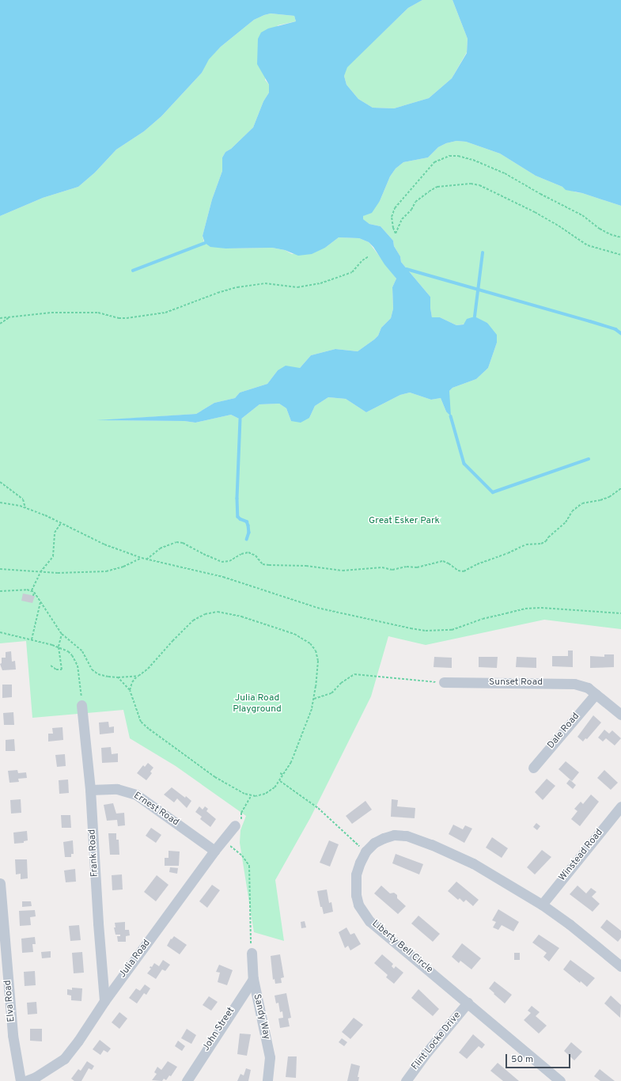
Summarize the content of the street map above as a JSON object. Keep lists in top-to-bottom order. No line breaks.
{"streets":{"street":["Sunset Road","Dale Road","Ernest Road","Frank Road","Winstead Road","Liberty Bell Circle","Julia Road","Elva Road","Sandy Way","John Street","Flint Locke Drive"]},"crossings":[["Sunset Road","Dale Road"],["Ernest Road","Frank Road"],["Ernest Road","Julia Road"],["Frank Road","Julia Road"],["Winstead Road","Liberty Bell Circle"],["Liberty Bell Circle","Flint Locke Drive"],["Sandy Way","John Street"]],"parks":["Great Esker Park","Julia Road Playground"],"scale_bar":"50 m"}
